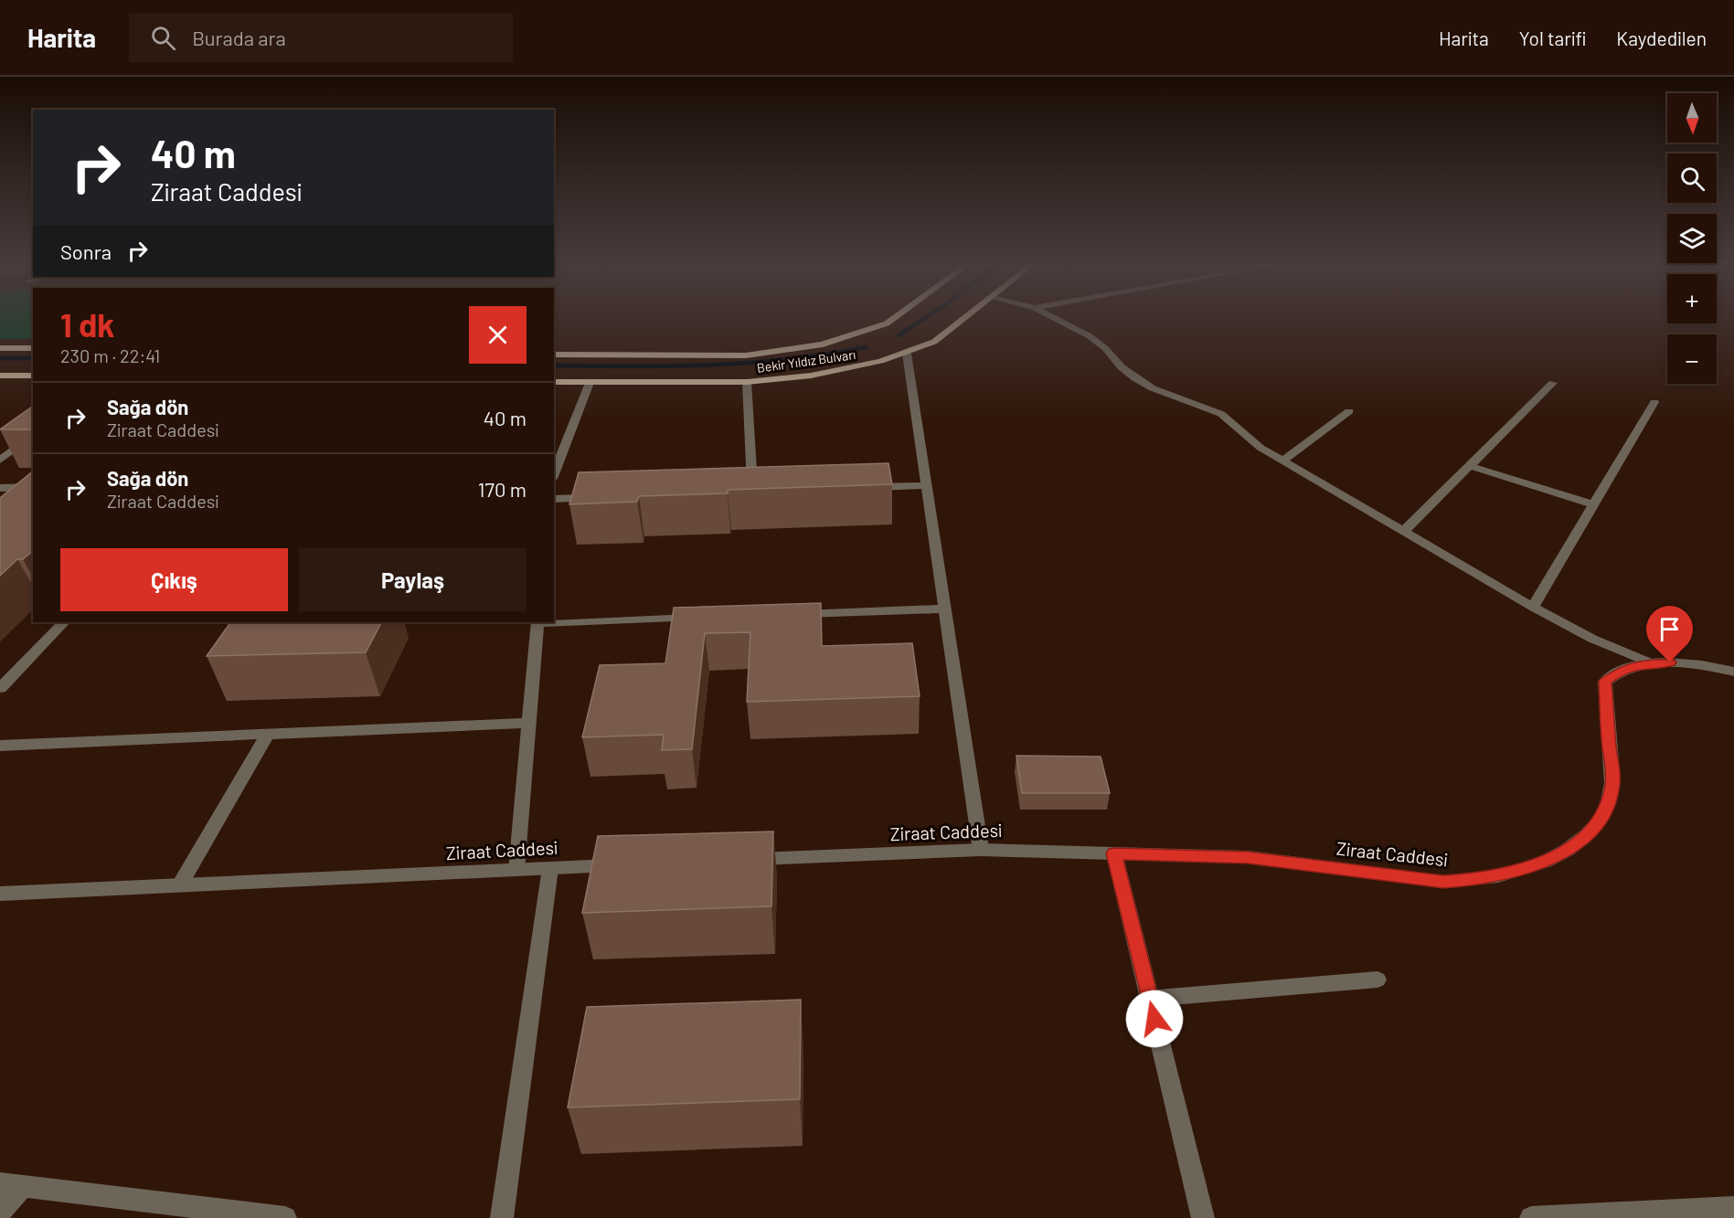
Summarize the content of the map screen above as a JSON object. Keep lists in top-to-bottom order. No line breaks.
{"streets":{"main road":["Bekir Yıldız Bulvarı"],"street":["Ziraat Caddesi"]},"north":"bottom","page":{"header":"Harita","search":"Burada ara","nav":["Harita","Yol tarifi","Kaydedilen"],"map_buttons":["+","−"],"turn":["40 m","Ziraat Caddesi"],"then":"Sonra","heading":["1 dk","230 m · 22:41"],"list":[{"name":"Sağa dön","note":"Ziraat Caddesi","value":"40 m"},{"name":"Sağa dön","note":"Ziraat Caddesi","value":"170 m"}],"buttons":["Çıkış","Paylaş"]}}
